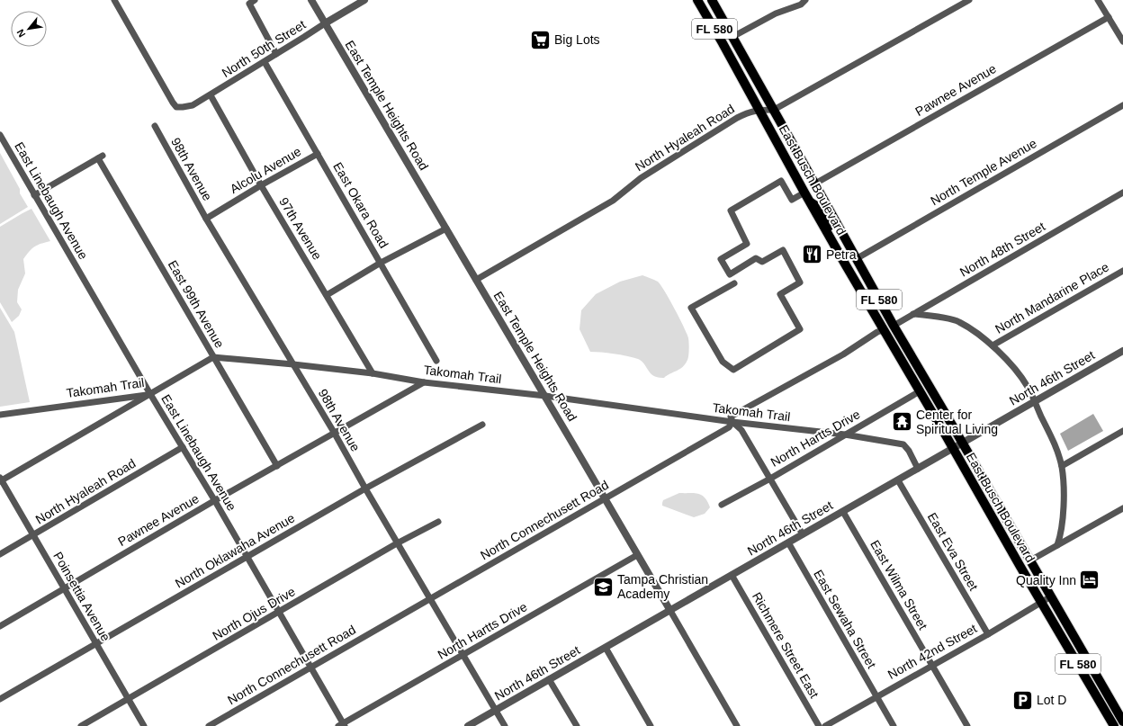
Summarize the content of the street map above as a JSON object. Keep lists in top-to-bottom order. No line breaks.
{"streets":{"main road":["FL 580","East Busch Boulevard"],"street":["North 50th Street","Pawnee Avenue","East Temple Heights Road","North Hyaleah Road","98th Avenue","Alcolu Avenue","North Temple Avenue","East Linebaugh Avenue","East Okara Road","97th Avenue","North 48th Street","North Mandarine Place","East 99th Avenue","Takomah Trail","North 46th Street","North Hartts Drive","North Connechusett Road","North Oklawaha Avenue","East Eva Street","East Wilma Street","Poinsettia Avenue","North Ojus Drive","East Sewaha Street","Richmere Street East","North 42nd Street"]},"crossings":[["North 50th Street","East Temple Heights Road"],["North 50th Street","East Okara Road"],["North 50th Street","97th Avenue"],["Pawnee Avenue","98th Avenue"],["Pawnee Avenue","East Busch Boulevard"],["Pawnee Avenue","East Linebaugh Avenue"],["Pawnee Avenue","East 99th Avenue"],["Pawnee Avenue","Takomah Trail"],["Pawnee Avenue","Poinsettia Avenue"],["East Temple Heights Road","North Hyaleah Road"],["East Temple Heights Road","Takomah Trail"],["East Temple Heights Road","North 46th Street"],["East Temple Heights Road","North Hartts Drive"],["East Temple Heights Road","North Connechusett Road"],["North Hyaleah Road","East Busch Boulevard"],["North Hyaleah Road","East Linebaugh Avenue"],["North Hyaleah Road","Poinsettia Avenue"],["98th Avenue","Alcolu Avenue"],["98th Avenue","Takomah Trail"],["98th Avenue","North 46th Street"],["98th Avenue","North Hartts Drive"],["98th Avenue","North Connechusett Road"],["98th Avenue","North Oklawaha Avenue"],["98th Avenue","North Ojus Drive"],["Alcolu Avenue","East Okara Road"],["Alcolu Avenue","97th Avenue"],["North Temple Avenue","East Busch Boulevard"],["East Busch Boulevard","North 48th Street"],["East Busch Boulevard","North 46th Street"],["East Busch Boulevard","North Hartts Drive"],["East Busch Boulevard","North Connechusett Road"],["East Busch Boulevard","North 42nd Street"],["East Linebaugh Avenue","East 99th Avenue"],["East Linebaugh Avenue","Takomah Trail"],["East Linebaugh Avenue","North Hartts Drive"],["East Linebaugh Avenue","North Connechusett Road"],["East Linebaugh Avenue","North Oklawaha Avenue"],["East Linebaugh Avenue","North Ojus Drive"],["97th Avenue","Takomah Trail"],["East 99th Avenue","Takomah Trail"],["Takomah Trail","North 46th Street"],["Takomah Trail","North Hartts Drive"],["Takomah Trail","North Connechusett Road"],["North 46th Street","East Eva Street"],["North 46th Street","East Wilma Street"],["North 46th Street","East Sewaha Street"],["North 46th Street","Richmere Street East"],["North Oklawaha Avenue","Poinsettia Avenue"],["East Eva Street","North 42nd Street"],["East Wilma Street","North 42nd Street"],["Poinsettia Avenue","North Ojus Drive"],["East Sewaha Street","North 42nd Street"]],"places":{"supermarket":["Big Lots"],"restaurant":["Petra"],"temple":["Center for Spiritual Living"],"hotel":["Quality Inn"],"school or university":["Tampa Christian Academy"],"parking":["Lot D"]},"north":"bottom left"}
